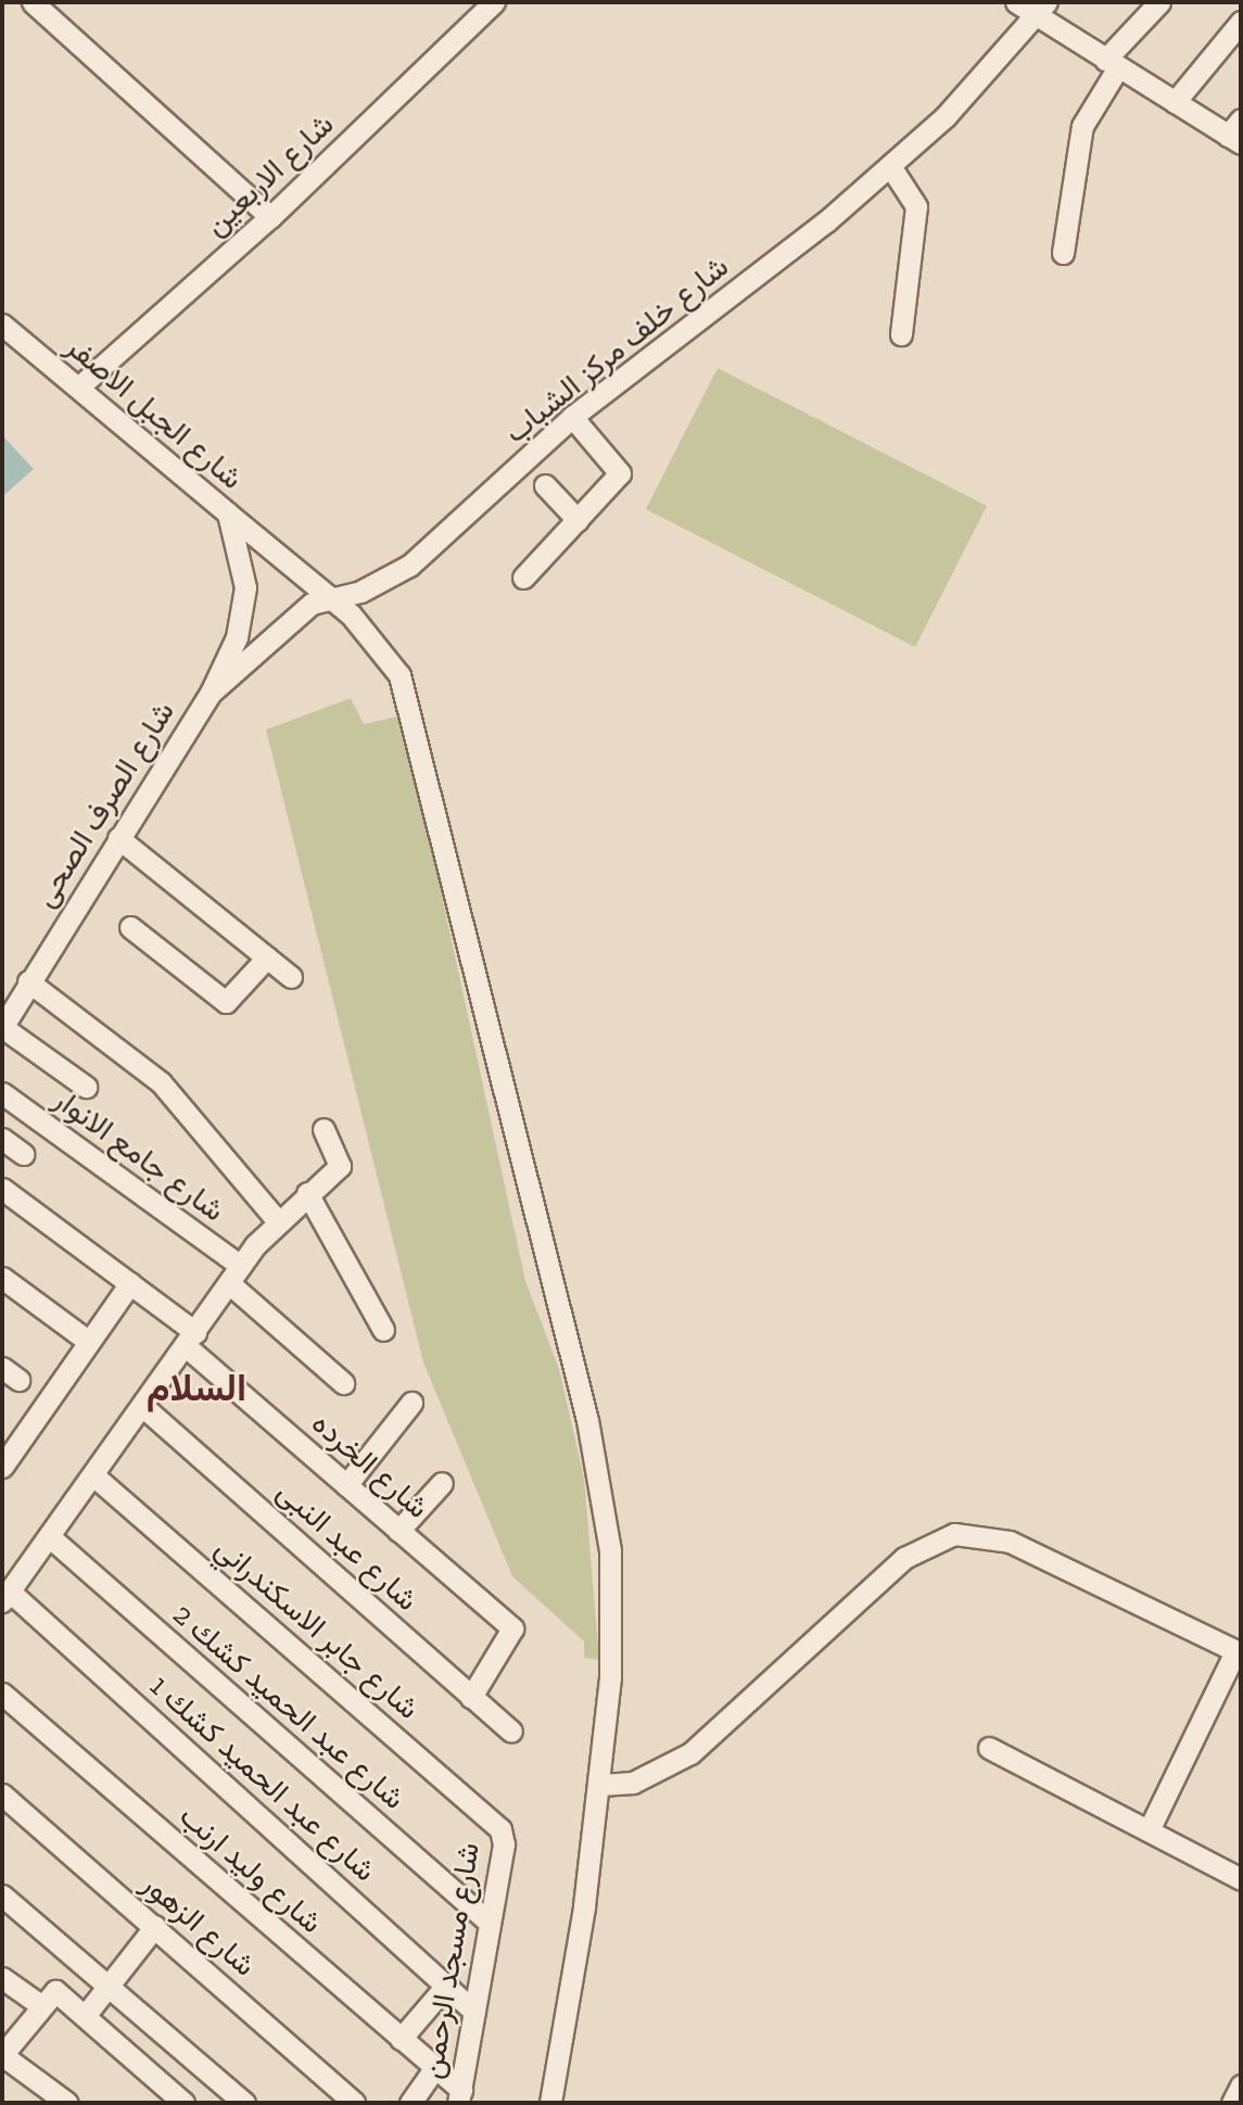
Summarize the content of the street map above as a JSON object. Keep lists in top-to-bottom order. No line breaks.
{"streets":{"street":["شارع الاربعين","شارع خلف مركز الشباب","شارع الجبل الاصفر","شارع الصرف الصحى","شارع جامع الانوار","شارع الخرده","شارع عبد النبى","شارع جابر الاسكندراني","شارع عبد الحميد كشك 2","شارع عبد الحميد كشك 1","شارع وليد ارنب","شارع الزهور","شارع مسجد الرحمن"]},"crossings":[["شارع الاربعين","شارع الجبل الاصفر"],["شارع خلف مركز الشباب","شارع الجبل الاصفر"],["شارع خلف مركز الشباب","شارع الصرف الصحى"],["شارع الجبل الاصفر","شارع الصرف الصحى"],["شارع الخرده","شارع عبد النبى"],["شارع جابر الاسكندراني","شارع مسجد الرحمن"],["شارع عبد الحميد كشك 2","شارع مسجد الرحمن"],["شارع عبد الحميد كشك 1","شارع مسجد الرحمن"],["شارع وليد ارنب","شارع مسجد الرحمن"]],"districts":["السلام"]}
